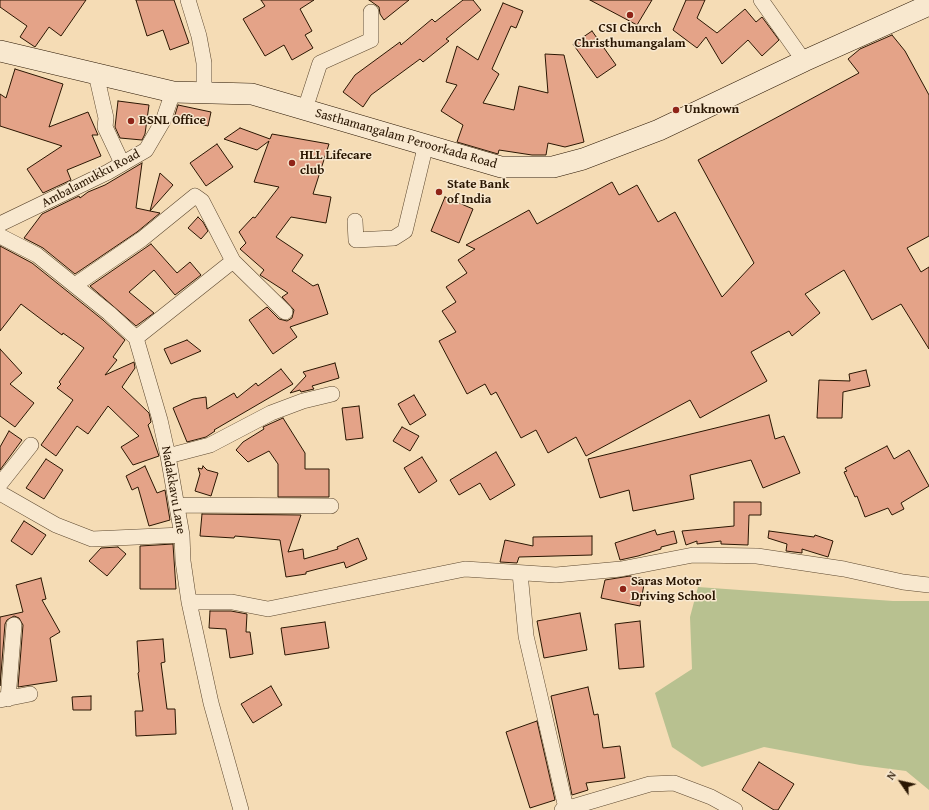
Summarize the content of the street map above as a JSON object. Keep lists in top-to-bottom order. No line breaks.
{"streets":{"street":["Sasthamangalam Peroorkada Road","Ambalamukku Road","Nadakkavu Lane"]},"crossings":[["Sasthamangalam Peroorkada Road","Ambalamukku Road"]],"places":["CSI Church Christhumangalam","Unknown","BSNL Office","HLL Lifecare club","State Bank of India","Saras Motor Driving School"],"north":"top left"}
